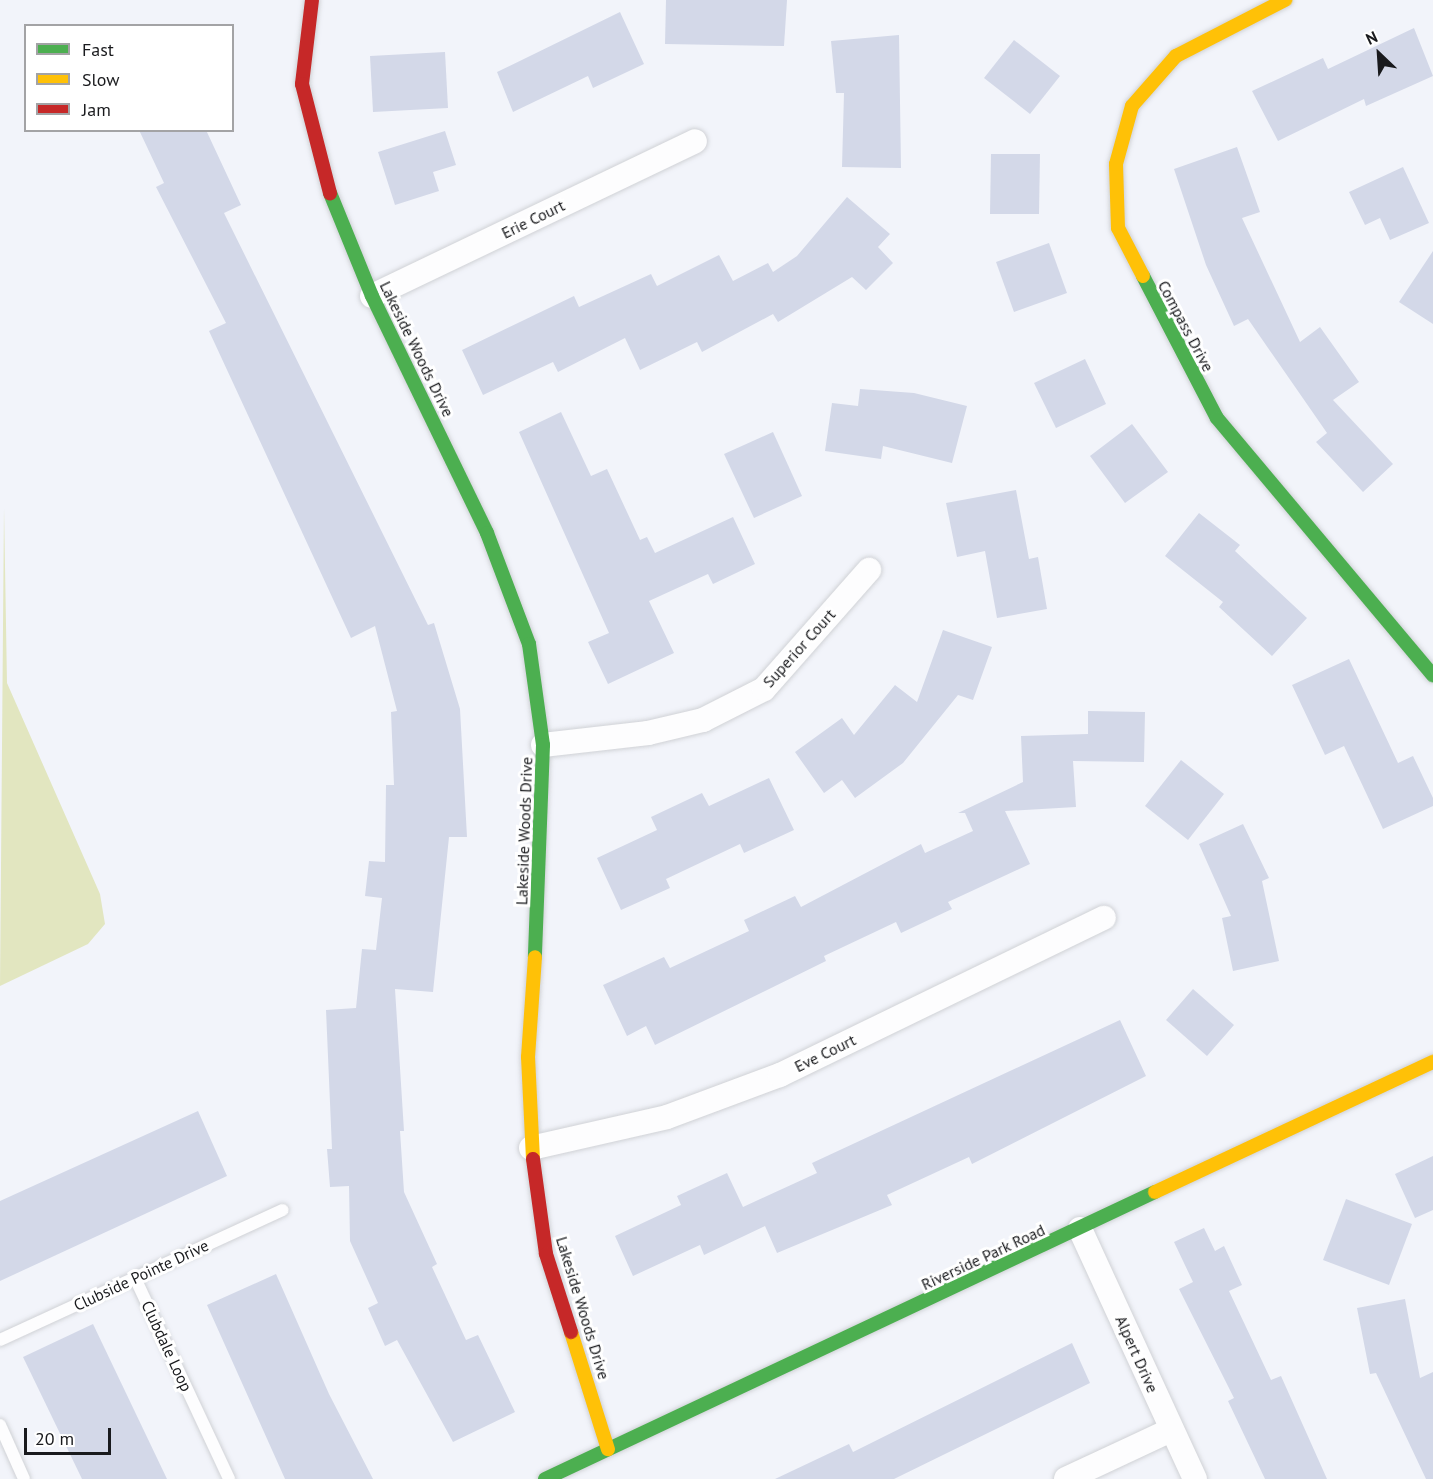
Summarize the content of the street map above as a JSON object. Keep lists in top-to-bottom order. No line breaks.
{"streets":{"street":["Erie Court","Compass Drive","Lakeside Woods Drive","Superior Court","Eve Court","Riverside Park Road","Alpert Drive"],"lane":["Clubside Pointe Drive","Clubdale Loop"]},"crossings":[["Erie Court","Lakeside Woods Drive"],["Lakeside Woods Drive","Superior Court"],["Lakeside Woods Drive","Eve Court"],["Lakeside Woods Drive","Riverside Park Road"],["Riverside Park Road","Alpert Drive"],["Clubside Pointe Drive","Clubdale Loop"]],"legend":["Fast","Slow","Jam"],"scale_bar":"20 m","north":"top left"}
